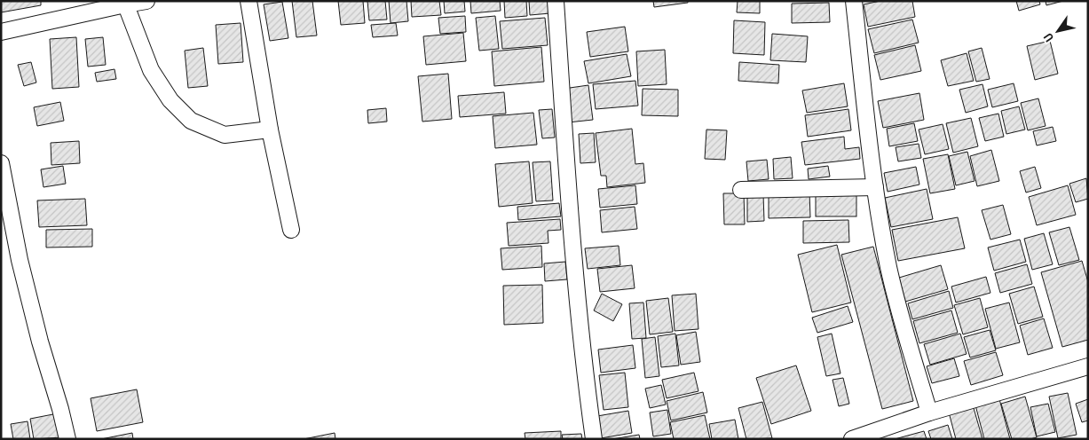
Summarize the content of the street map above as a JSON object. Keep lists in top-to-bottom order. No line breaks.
{"north":"bottom left"}
